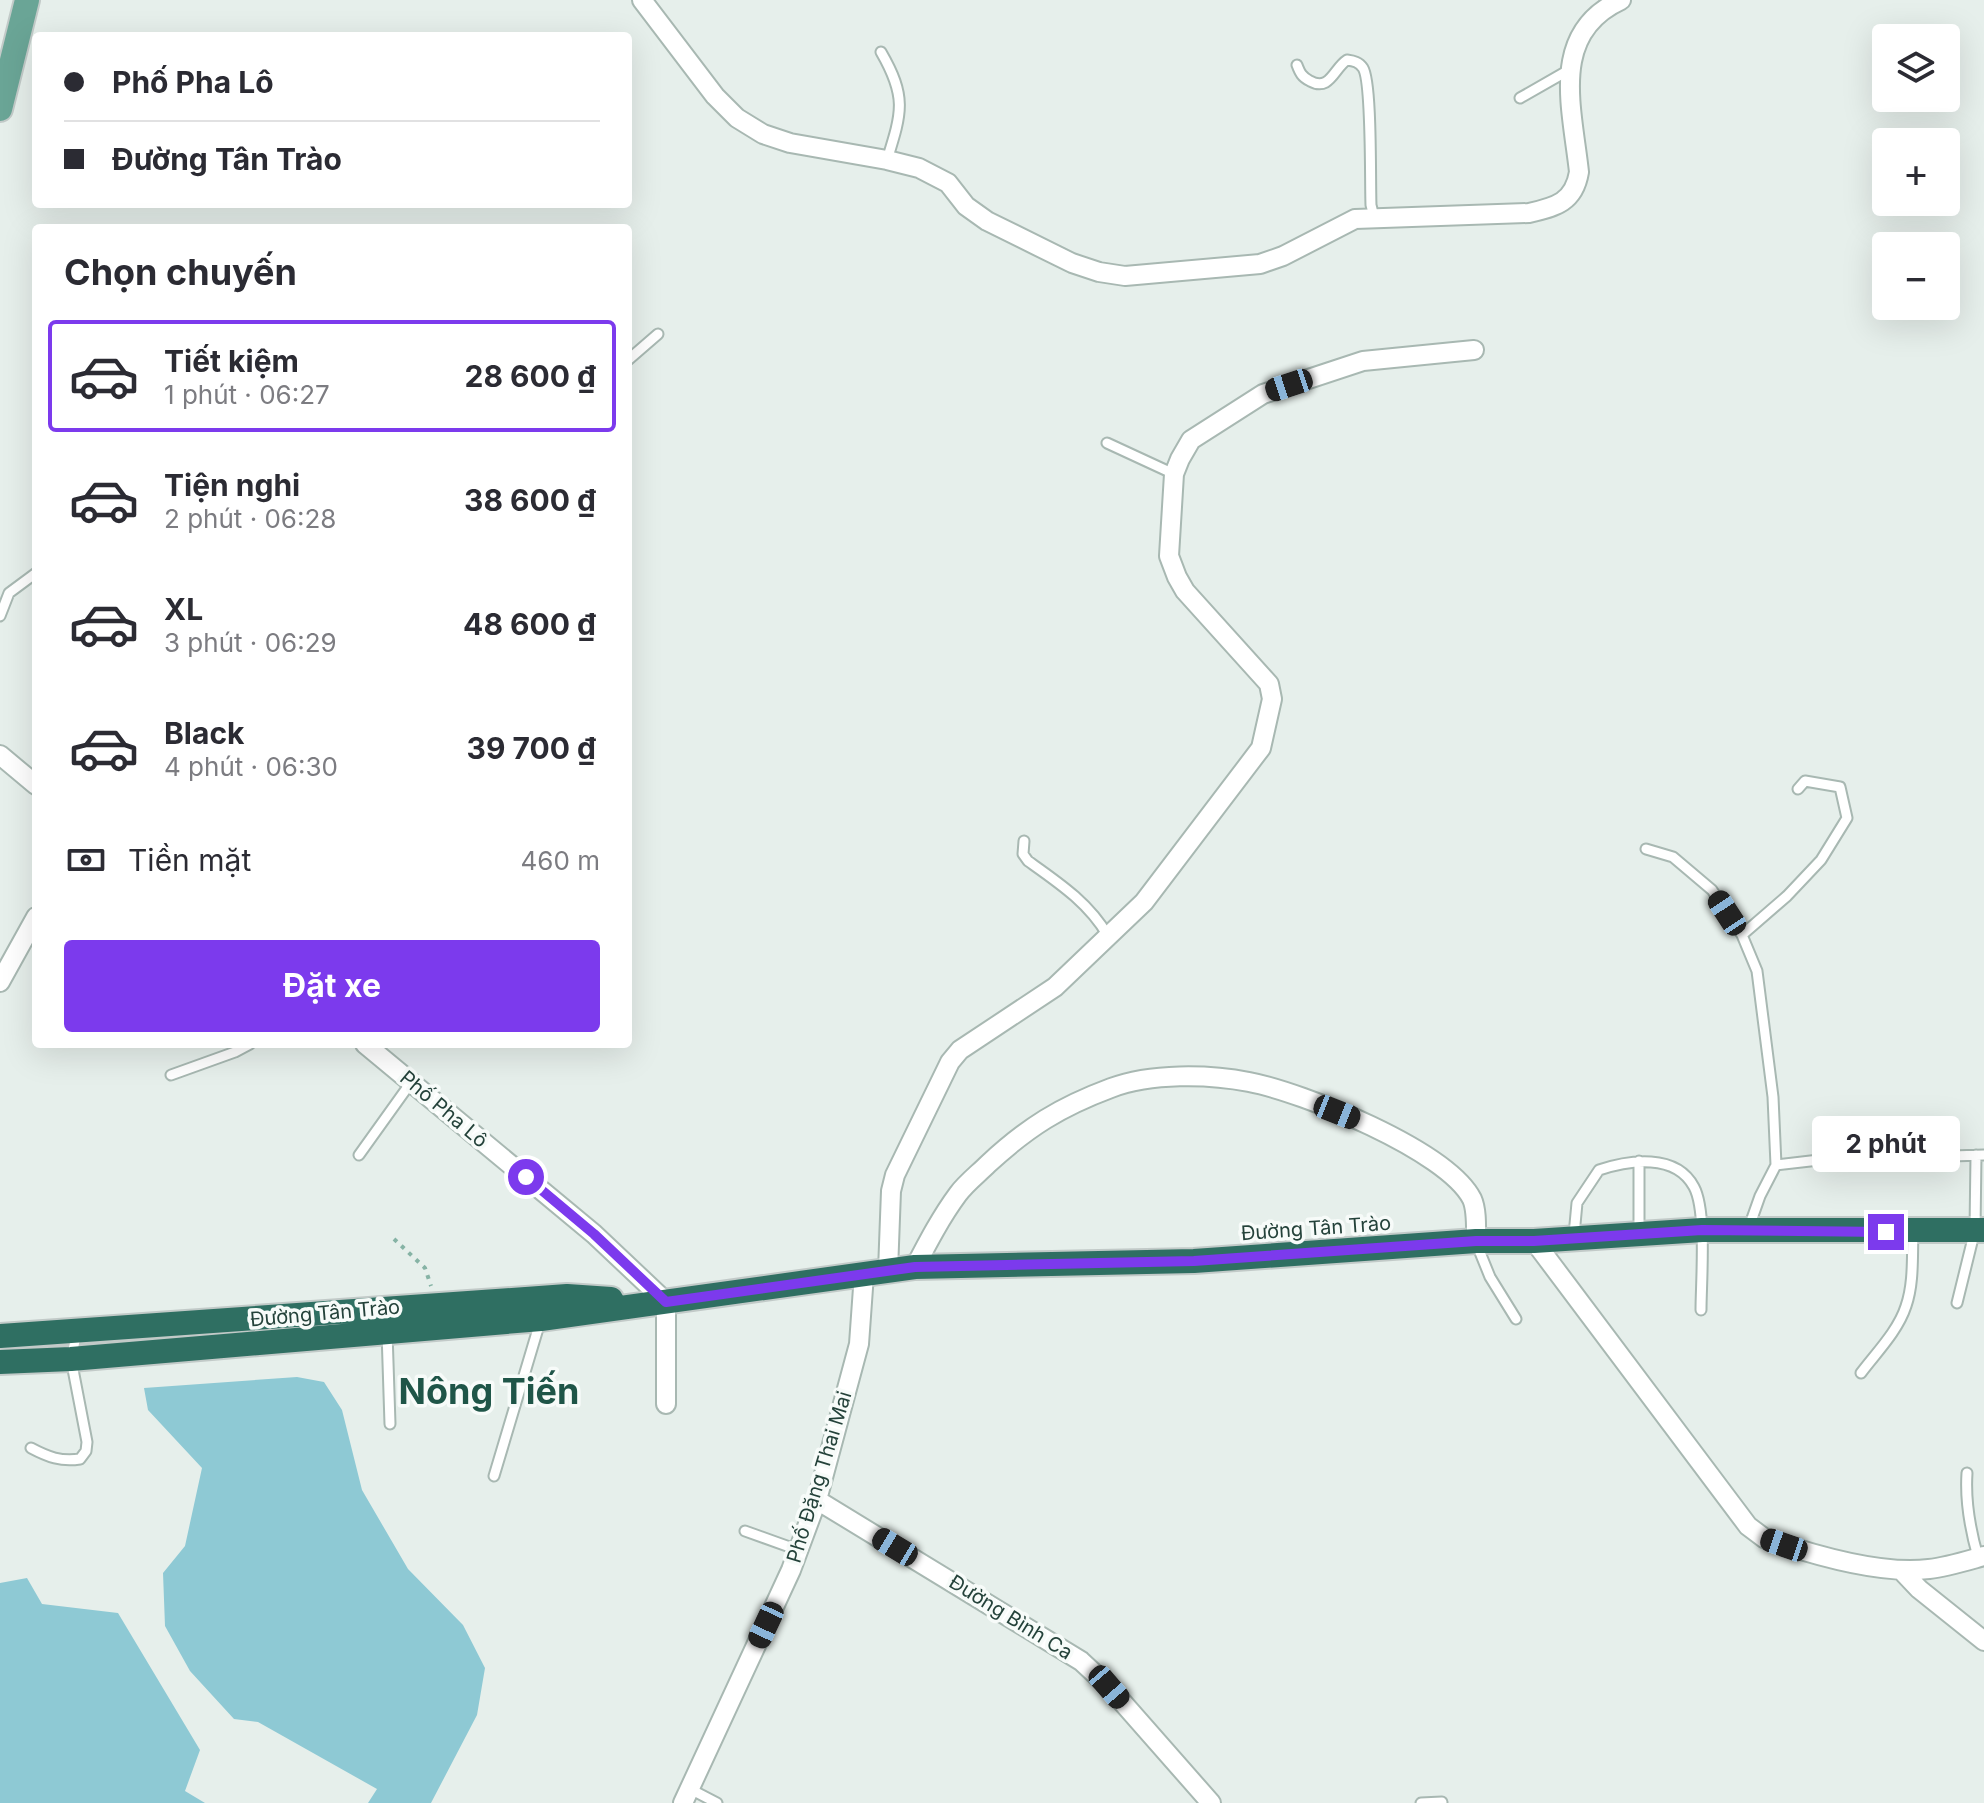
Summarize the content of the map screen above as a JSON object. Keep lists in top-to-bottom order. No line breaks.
{"streets":{"highway":["Đường Tân Trào"],"street":["Phố Pha Lô","Phố Đặng Thai Mai","Đường Bình Ca"]},"crossings":[["Phố Pha Lô","Đường Tân Trào"],["Đường Tân Trào","Phố Đặng Thai Mai"],["Phố Đặng Thai Mai","Đường Bình Ca"]],"districts":["Nông Tiến"],"page":{"map_buttons":["+","−"],"banner":["Phố Pha Lô","Đường Tân Trào"],"heading":"Chọn chuyến","list":[{"name":"Tiết kiệm","note":"1 phút · 06:27","value":"28 600 ₫"},{"name":"Tiện nghi","note":"2 phút · 06:28","value":"38 600 ₫"},{"name":"XL","note":"3 phút · 06:29","value":"48 600 ₫"},{"name":"Black","note":"4 phút · 06:30","value":"39 700 ₫"}],"pay":["Tiền mặt","460 m"],"buttons":"Đặt xe","bubble":"2 phút"}}
